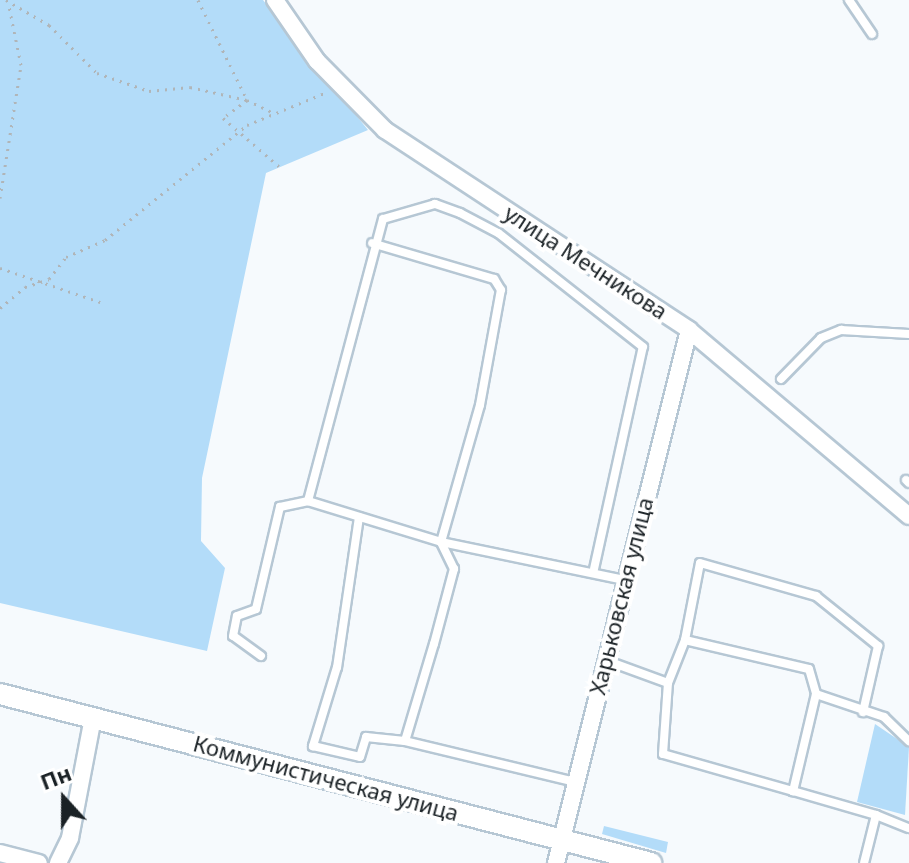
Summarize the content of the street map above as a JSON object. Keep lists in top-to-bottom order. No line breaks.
{"streets":{"street":["улица Мечникова","Харьковская улица","Коммунистическая улица"]},"crossings":[["улица Мечникова","Харьковская улица"],["Харьковская улица","Коммунистическая улица"]],"north":"top"}
